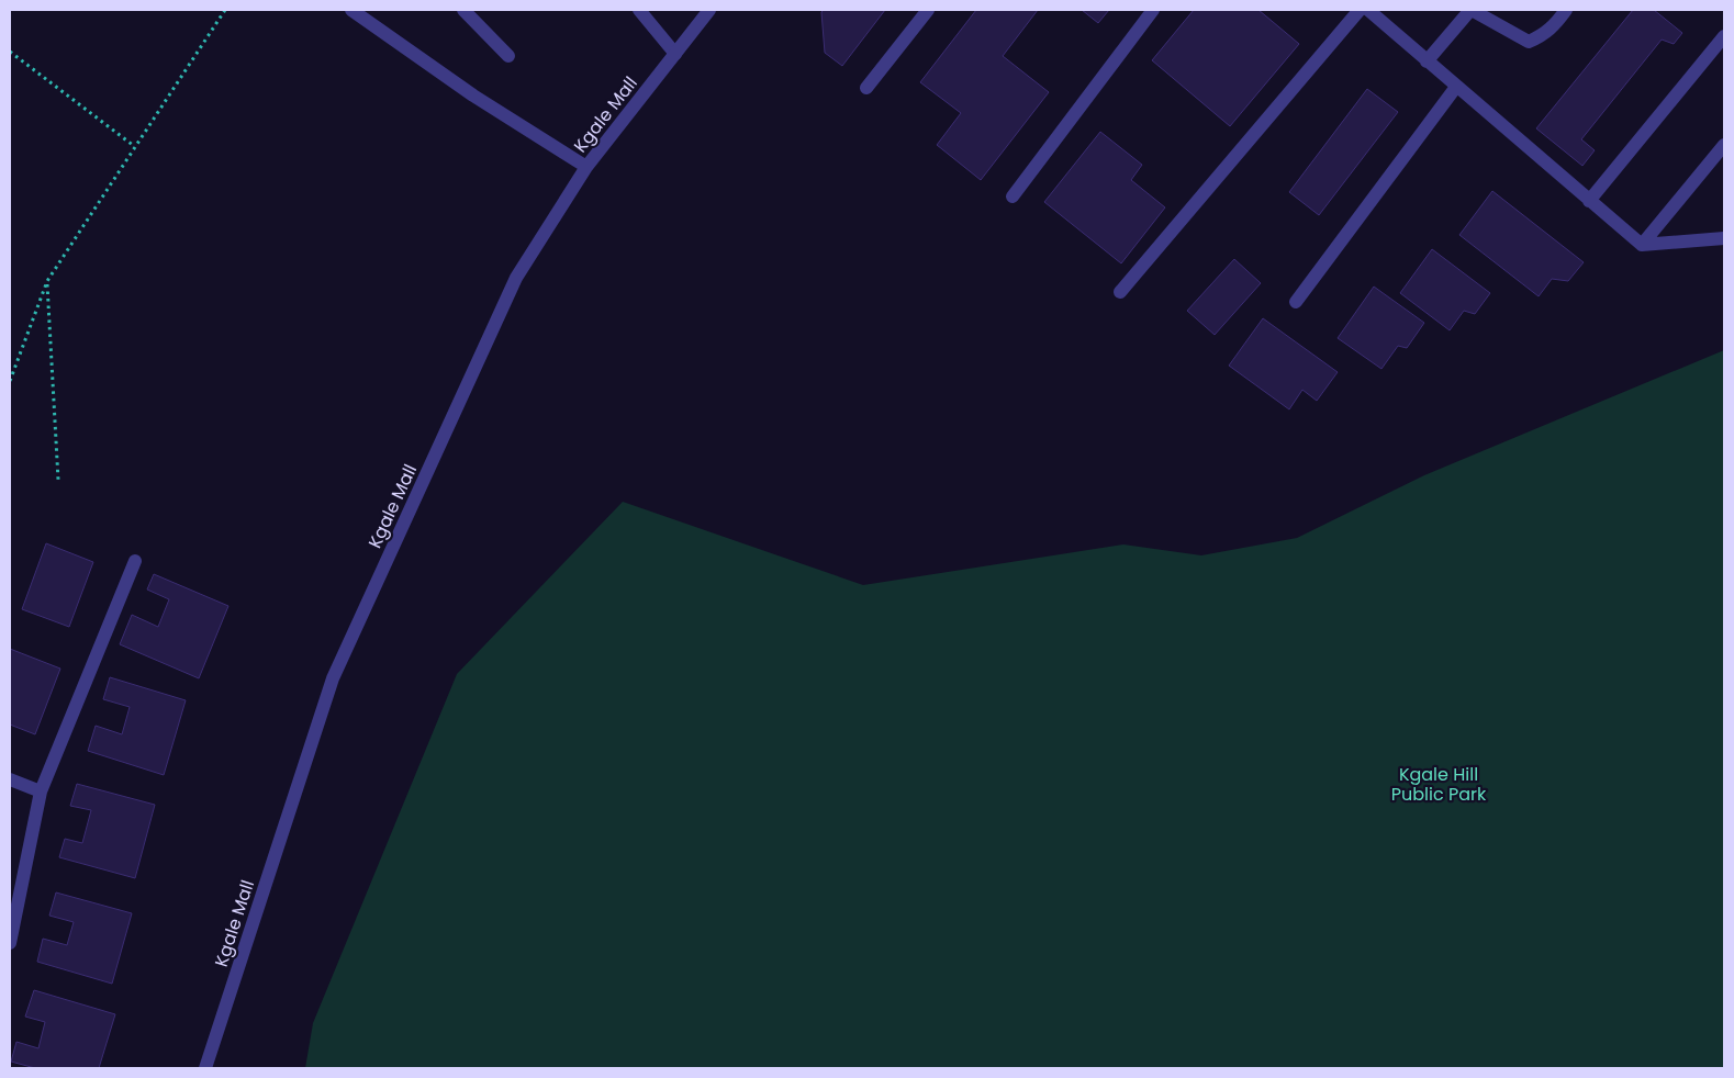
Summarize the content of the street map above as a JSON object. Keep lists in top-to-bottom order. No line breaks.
{"streets":{"street":["Kgale Mall"]},"parks":["Kgale Hill Public Park"]}
